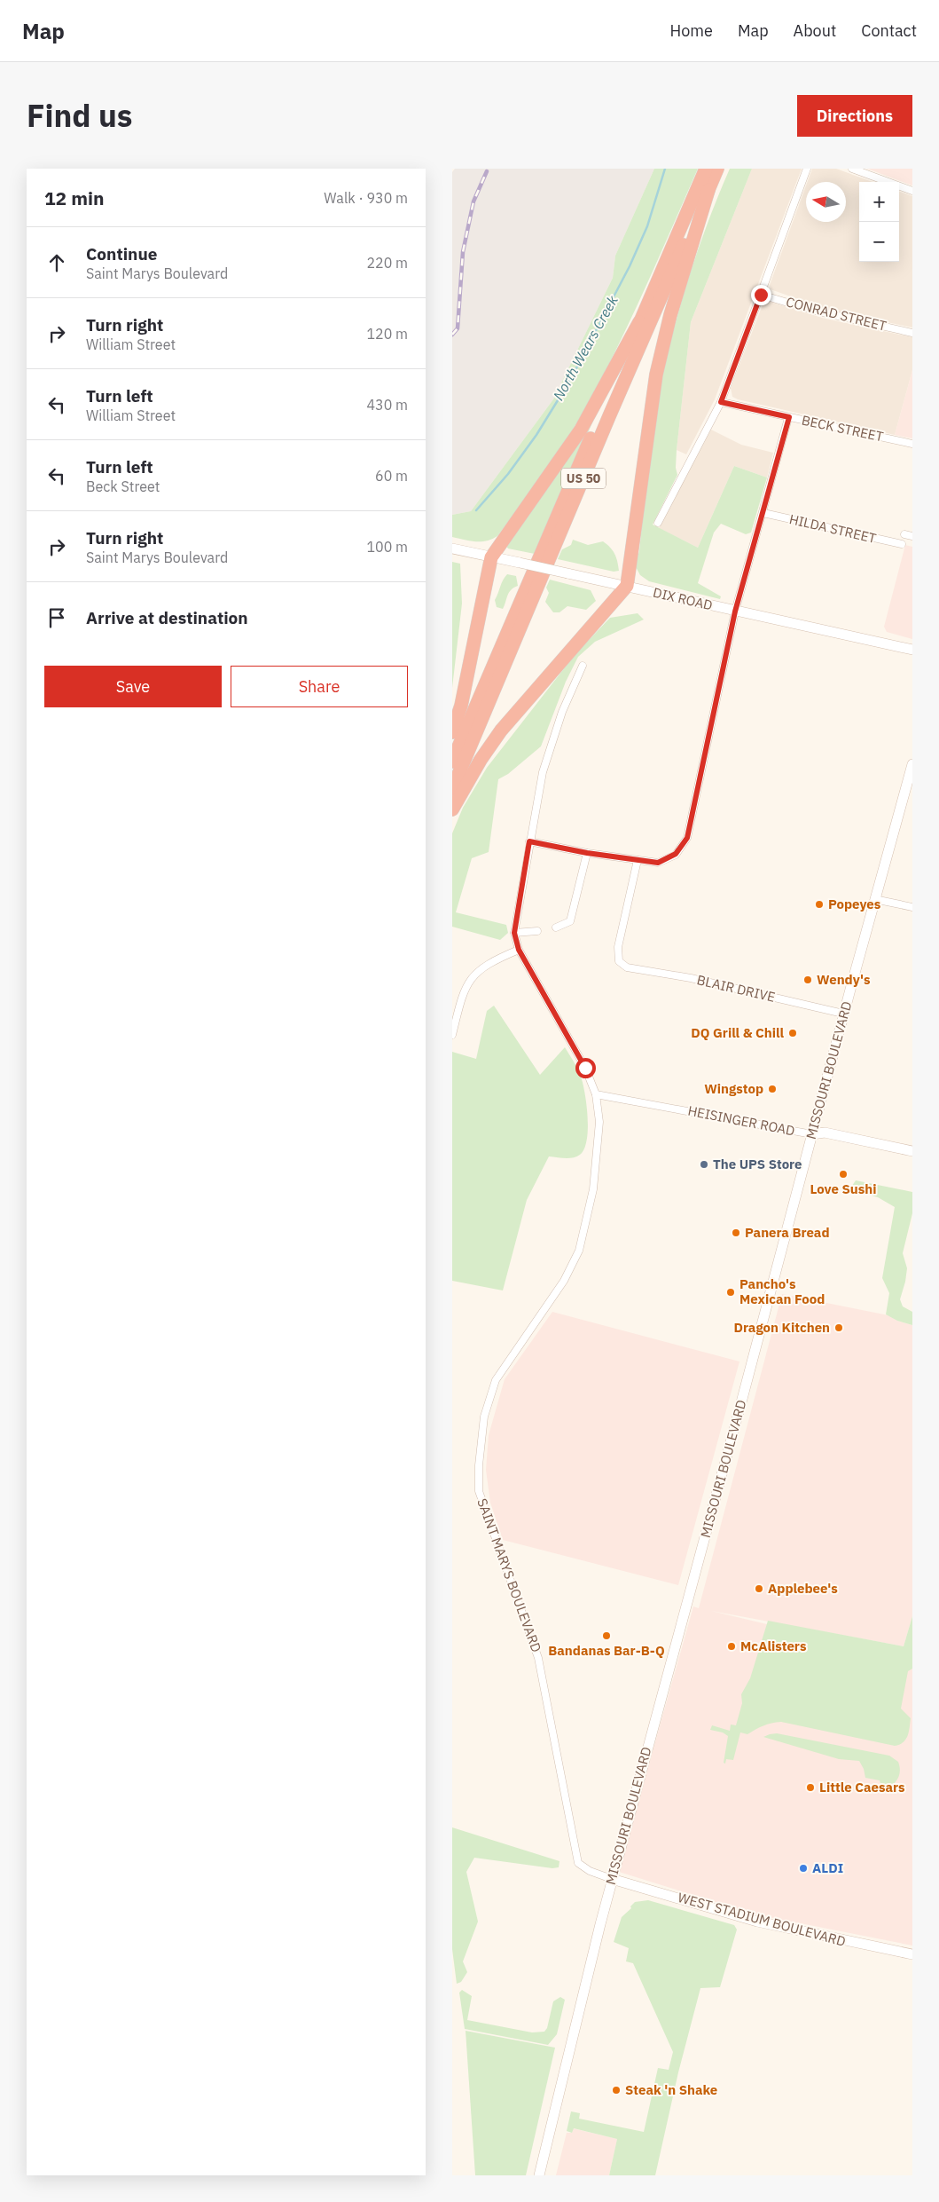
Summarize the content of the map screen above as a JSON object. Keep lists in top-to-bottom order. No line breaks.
{"streets":{"highway":["US 50"],"main road":["DIX ROAD","MISSOURI BOULEVARD","HEISINGER ROAD","WEST STADIUM BOULEVARD"],"street":["CONRAD STREET","BECK STREET","HILDA STREET","BLAIR DRIVE","SAINT MARYS BOULEVARD"]},"crossings":[["BLAIR DRIVE","MISSOURI BOULEVARD"],["MISSOURI BOULEVARD","HEISINGER ROAD"],["MISSOURI BOULEVARD","SAINT MARYS BOULEVARD"],["MISSOURI BOULEVARD","WEST STADIUM BOULEVARD"],["HEISINGER ROAD","SAINT MARYS BOULEVARD"],["SAINT MARYS BOULEVARD","WEST STADIUM BOULEVARD"]],"water":["North Wears Creek"],"places":["Popeyes","Wendy's","DQ Grill & Chill","Wingstop","The UPS Store","Love Sushi","Panera Bread","Pancho's Mexican Food","Dragon Kitchen","Applebee's","Bandanas Bar-B-Q","McAlisters","Little Caesars","ALDI","Steak 'n Shake"],"north":"left","page":{"header":"Map","nav":["Home","Map","About","Contact"],"title":"Find us","buttons":["Directions",["Save","Share"]],"heading":["12 min","Walk · 930 m"],"map_buttons":["+","−"],"list":[["Continue","Saint Marys Boulevard","220 m"],["Turn right","William Street","120 m"],["Turn left","William Street","430 m"],["Turn left","Beck Street","60 m"],["Turn right","Saint Marys Boulevard","100 m"],"Arrive at destination"]}}
